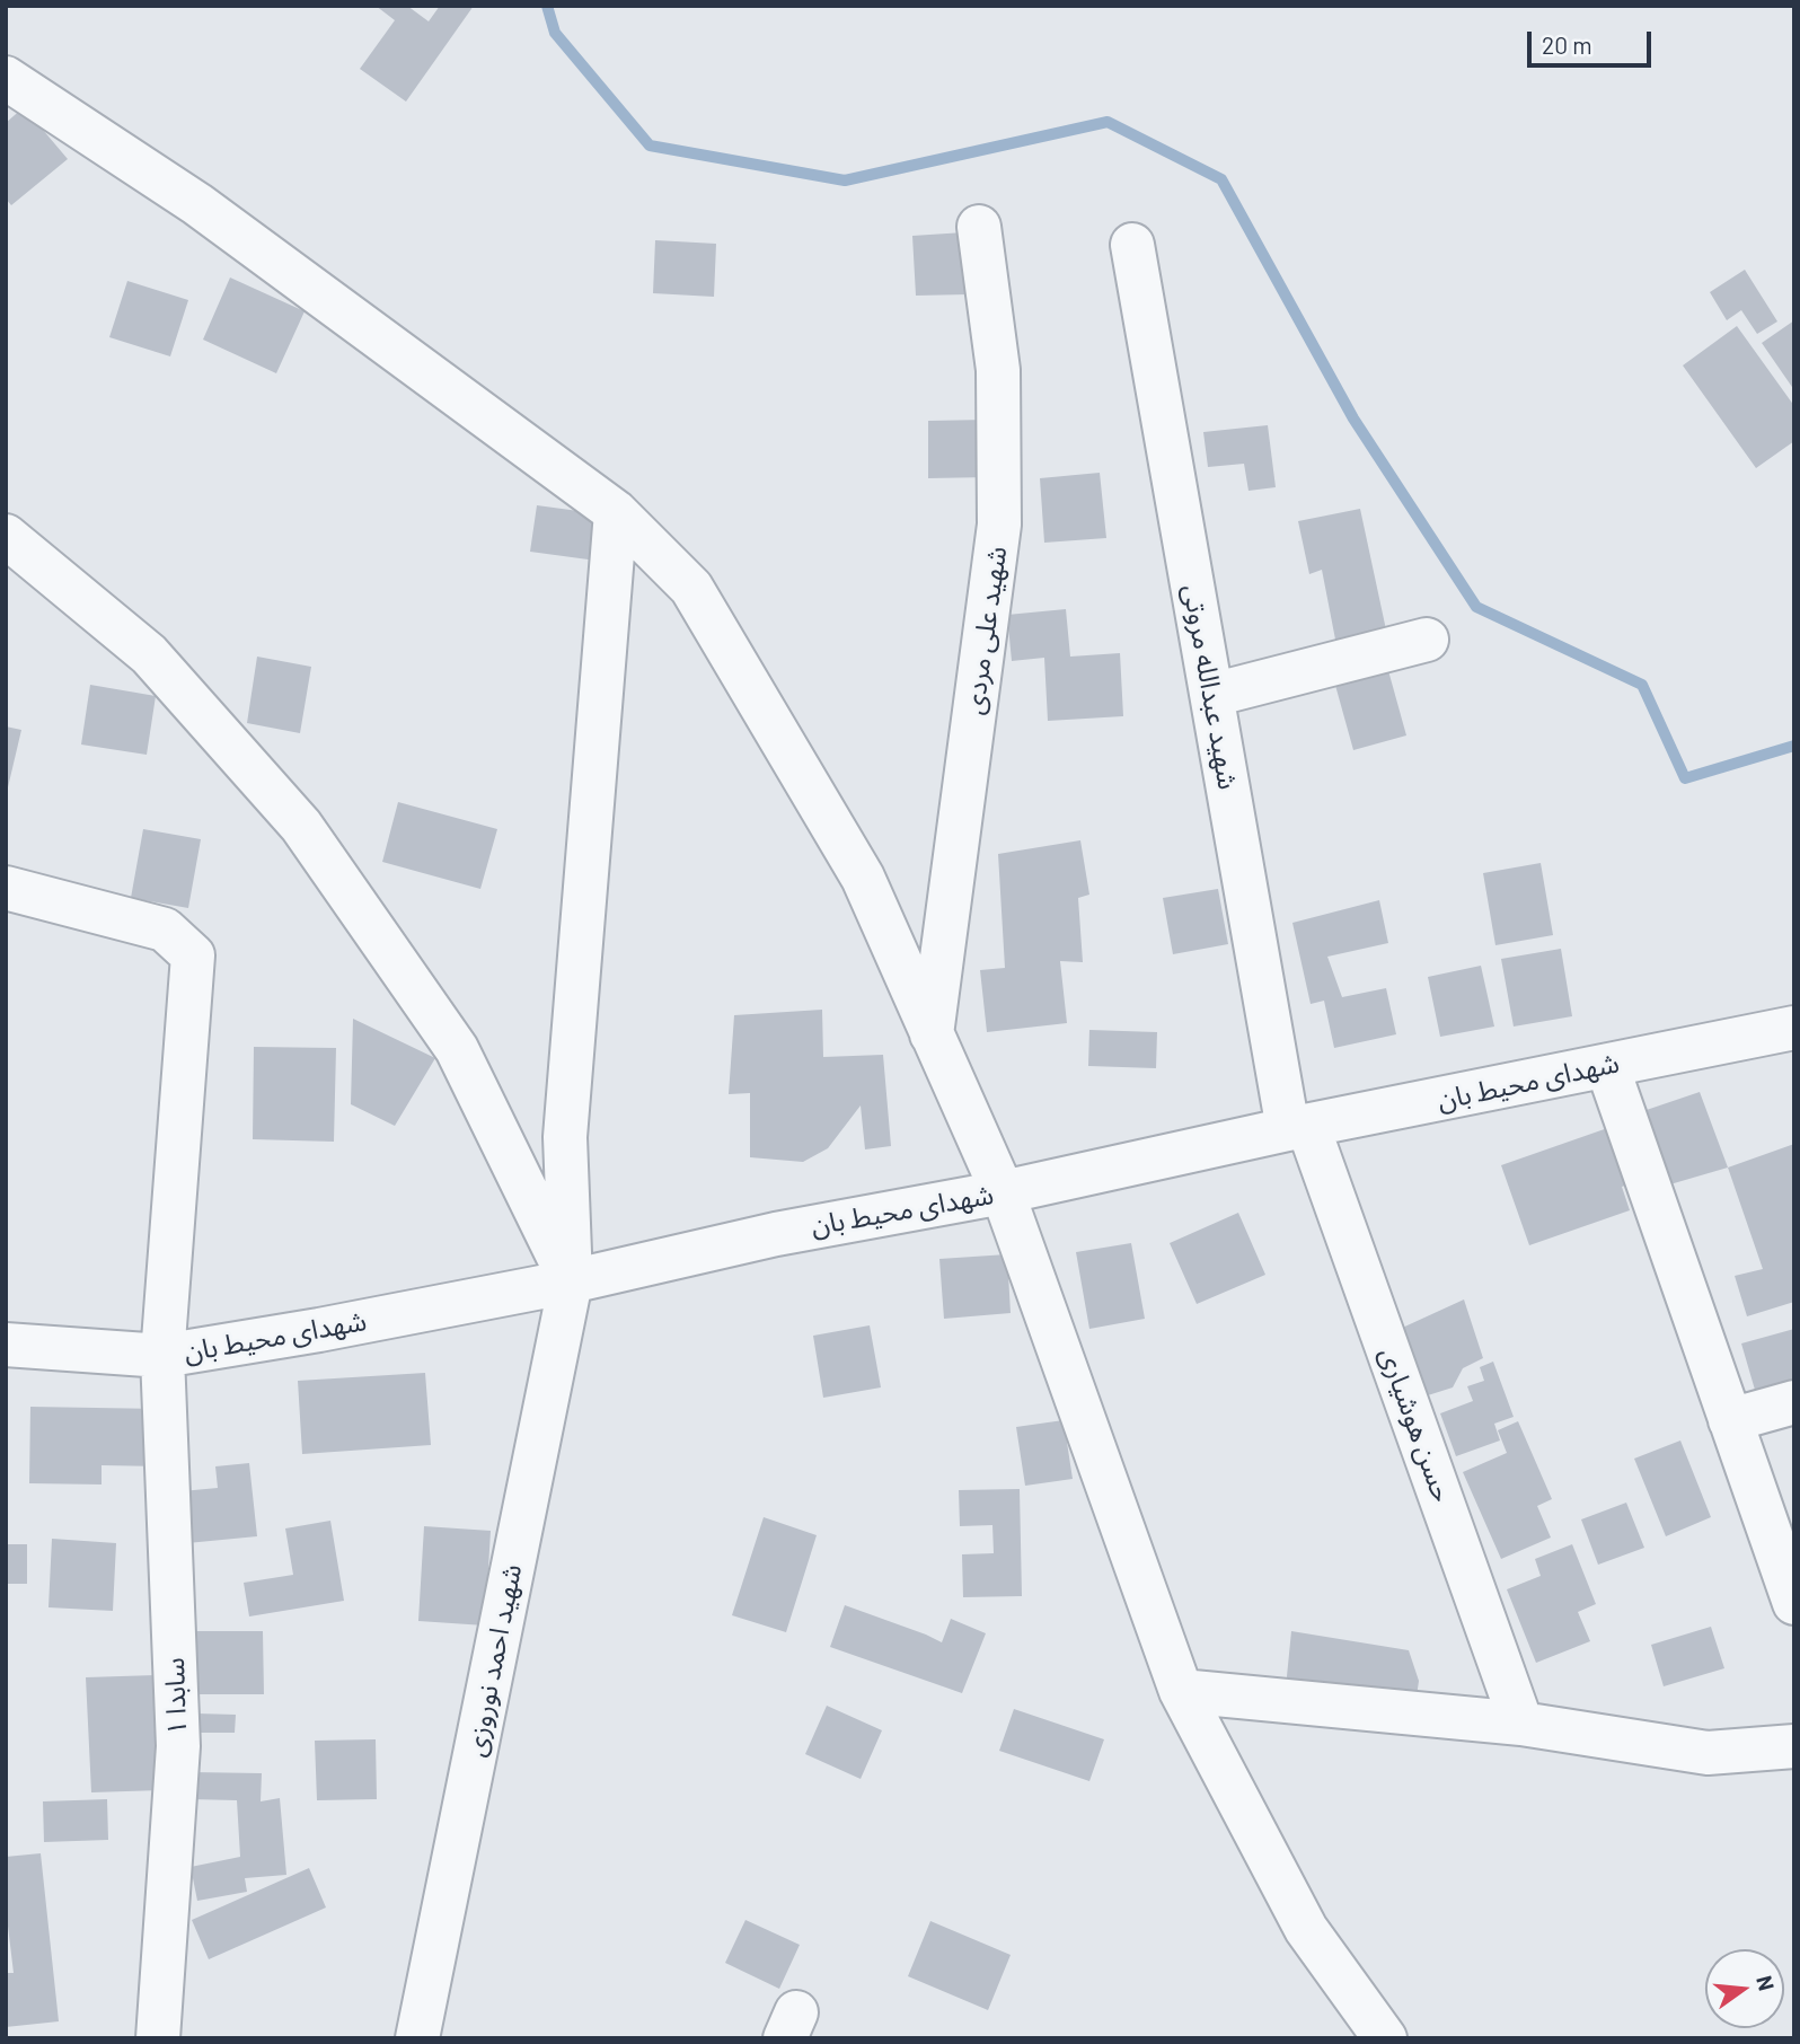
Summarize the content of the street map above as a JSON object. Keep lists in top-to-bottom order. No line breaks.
{"streets":{"street":["شهید علی مردی","شهید عبدالله مروتی","شهدای محیط بان","حسن هوشیاری","شهید احمد نوروزی","سابدا ۱"]},"crossings":[["شهید عبدالله مروتی","شهدای محیط بان"],["شهید عبدالله مروتی","حسن هوشیاری"],["شهدای محیط بان","حسن هوشیاری"],["شهدای محیط بان","شهید احمد نوروزی"],["شهدای محیط بان","سابدا ۱"]],"scale_bar":"20 m","north":"right"}
